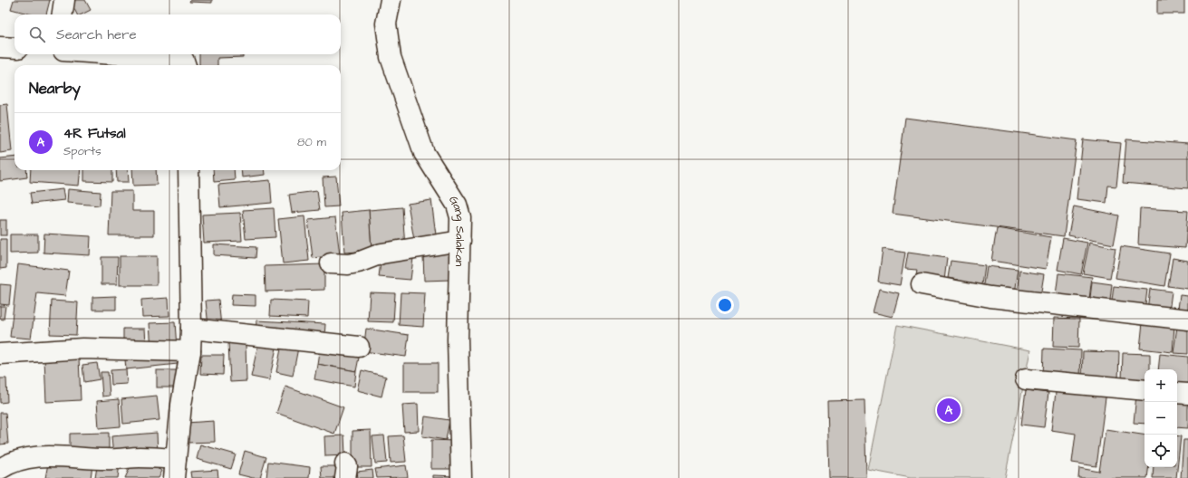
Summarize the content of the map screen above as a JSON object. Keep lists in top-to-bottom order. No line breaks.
{"streets":{"street":["Gang Salakan"]},"page":{"search":"Search here","heading":"Nearby","list":[{"mark":"A","name":"4R Futsal","note":"Sports","value":"80 m"}],"map_buttons":["+","−"],"pins":"A"}}
